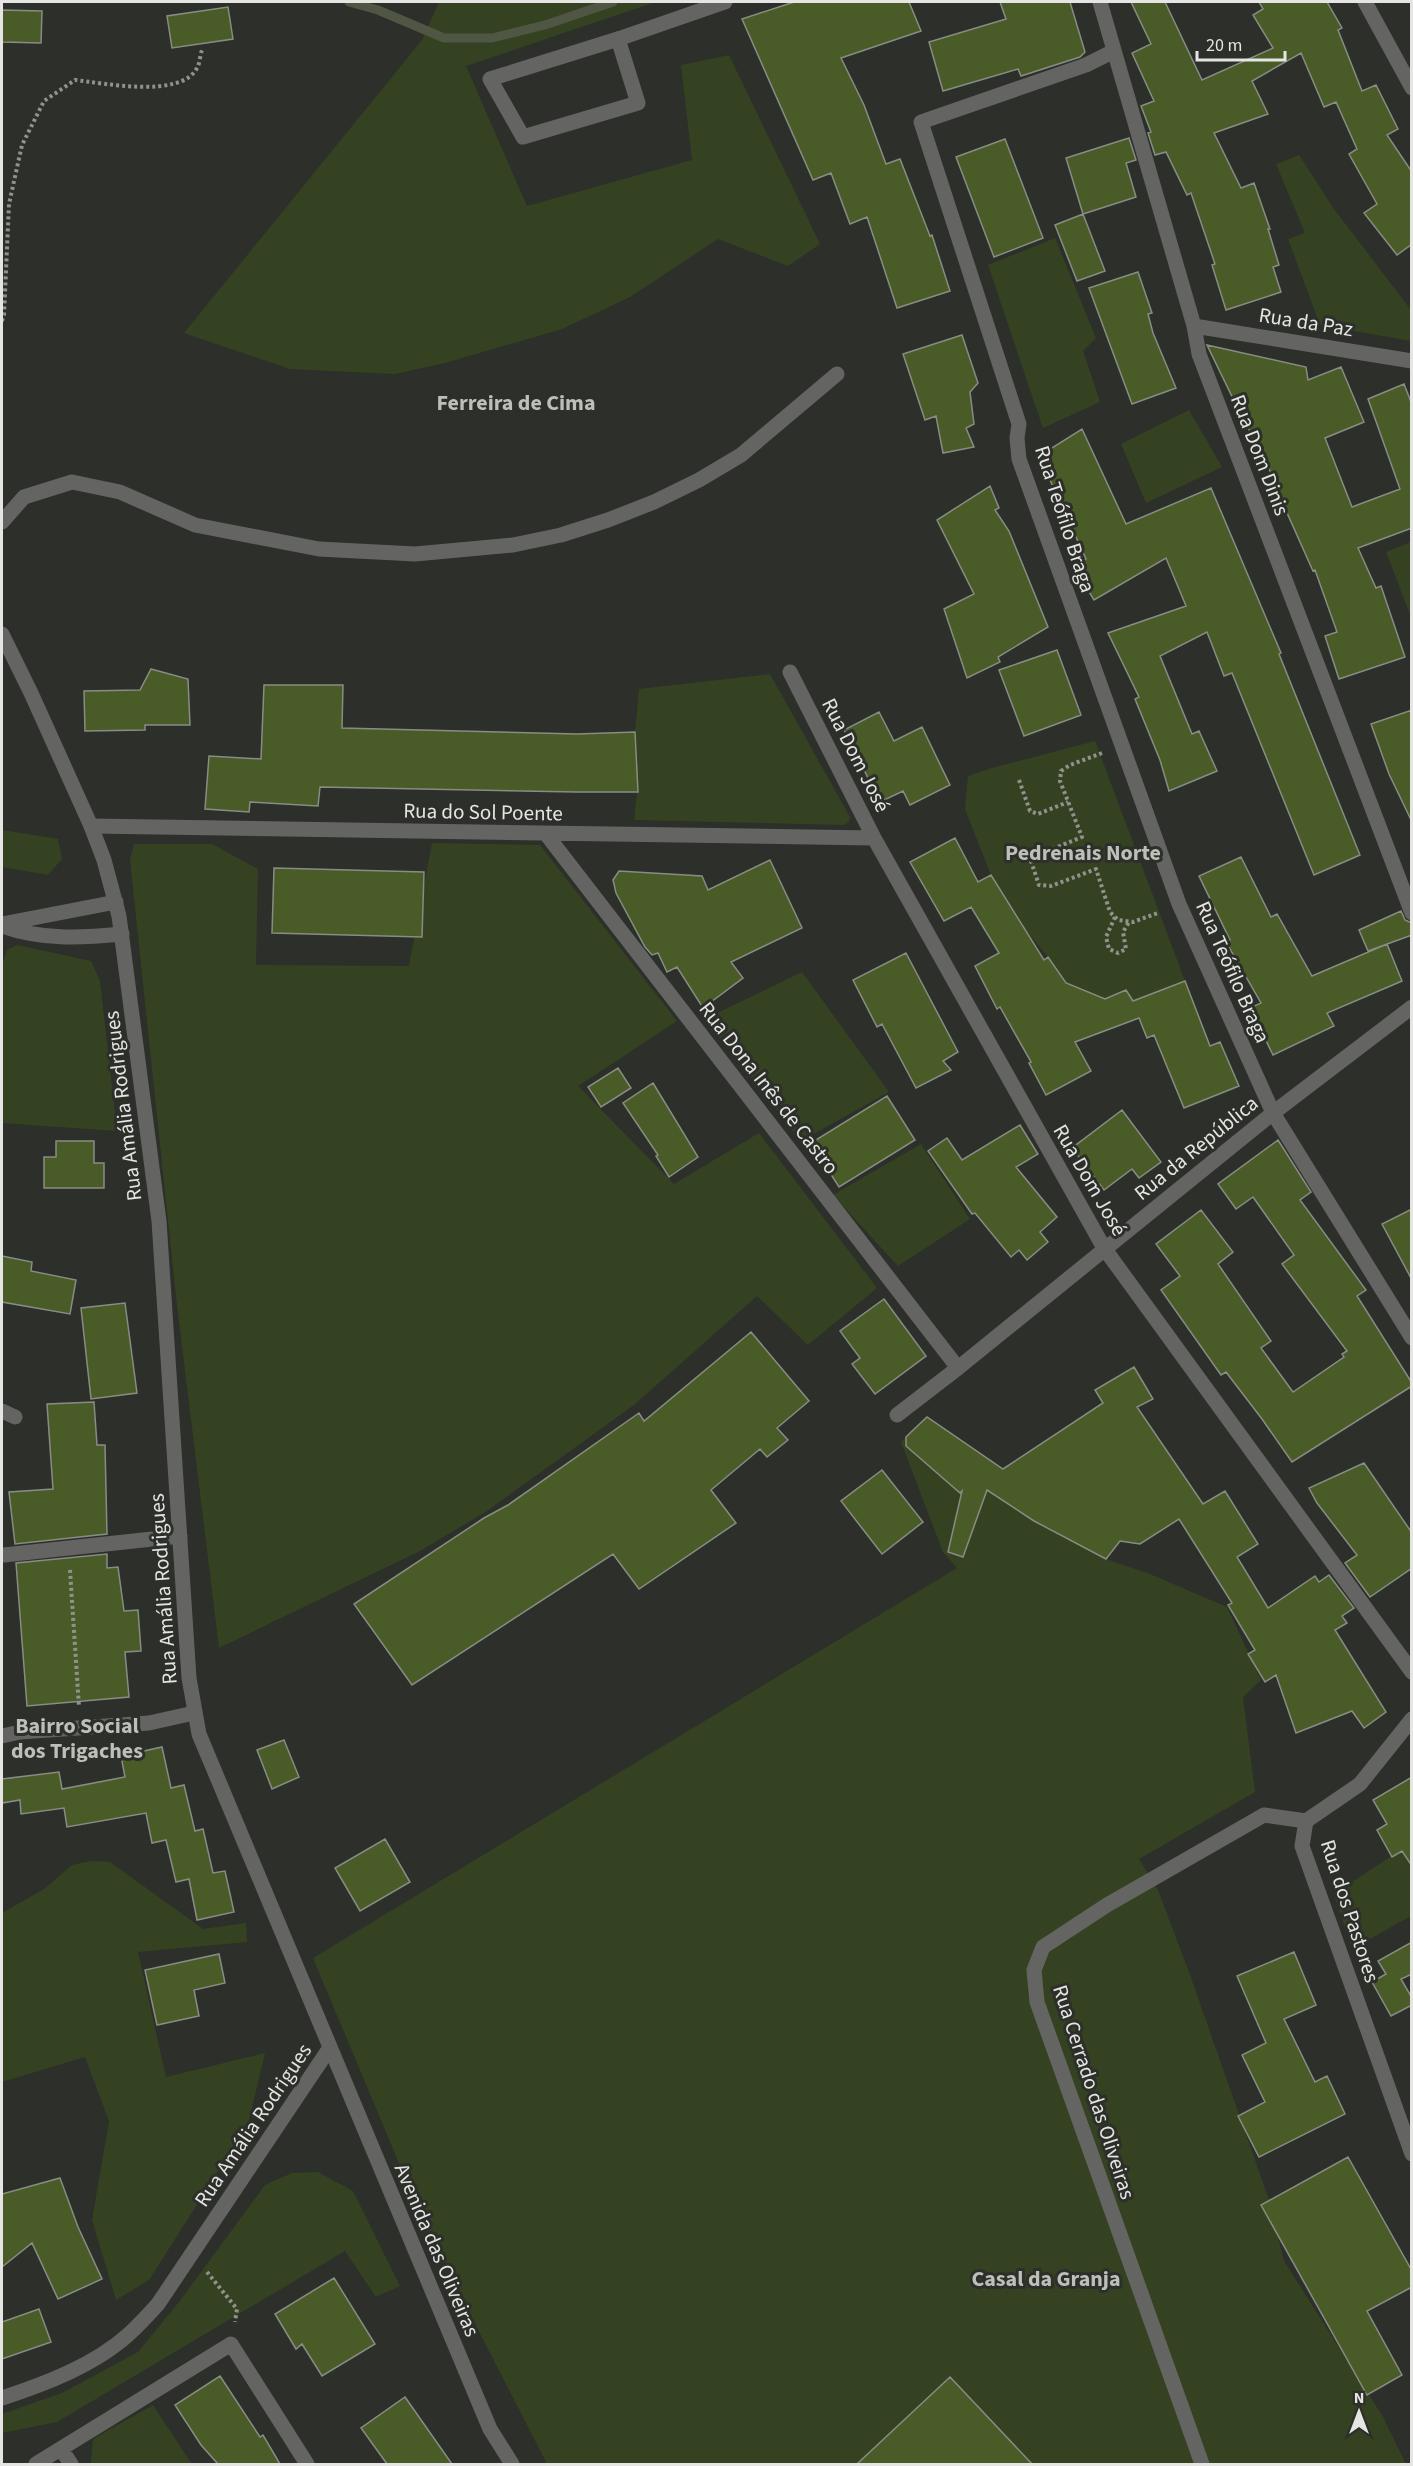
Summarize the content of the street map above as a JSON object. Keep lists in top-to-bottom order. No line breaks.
{"streets":{"street":["Rua da Paz","Rua Dom Dinis","Rua Teófilo Braga","Rua Dom José","Rua do Sol Poente","Rua Dona Inês de Castro","Rua Amália Rodrigues","Rua da República","Rua dos Pastores","Rua Cerrado das Oliveiras","Avenida das Oliveiras"]},"crossings":[["Rua da Paz","Rua Dom Dinis"],["Rua Dom Dinis","Rua Teófilo Braga"],["Rua Teófilo Braga","Rua da República"],["Rua Dom José","Rua do Sol Poente"],["Rua Dom José","Rua da República"],["Rua do Sol Poente","Rua Dona Inês de Castro"],["Rua do Sol Poente","Rua Amália Rodrigues"],["Rua Dona Inês de Castro","Rua da República"],["Rua Amália Rodrigues","Avenida das Oliveiras"],["Rua dos Pastores","Rua Cerrado das Oliveiras"]],"districts":["Ferreira de Cima","Pedrenais Norte","Bairro Social dos Trigaches","Casal da Granja"],"scale_bar":"20 m","north":"top"}
